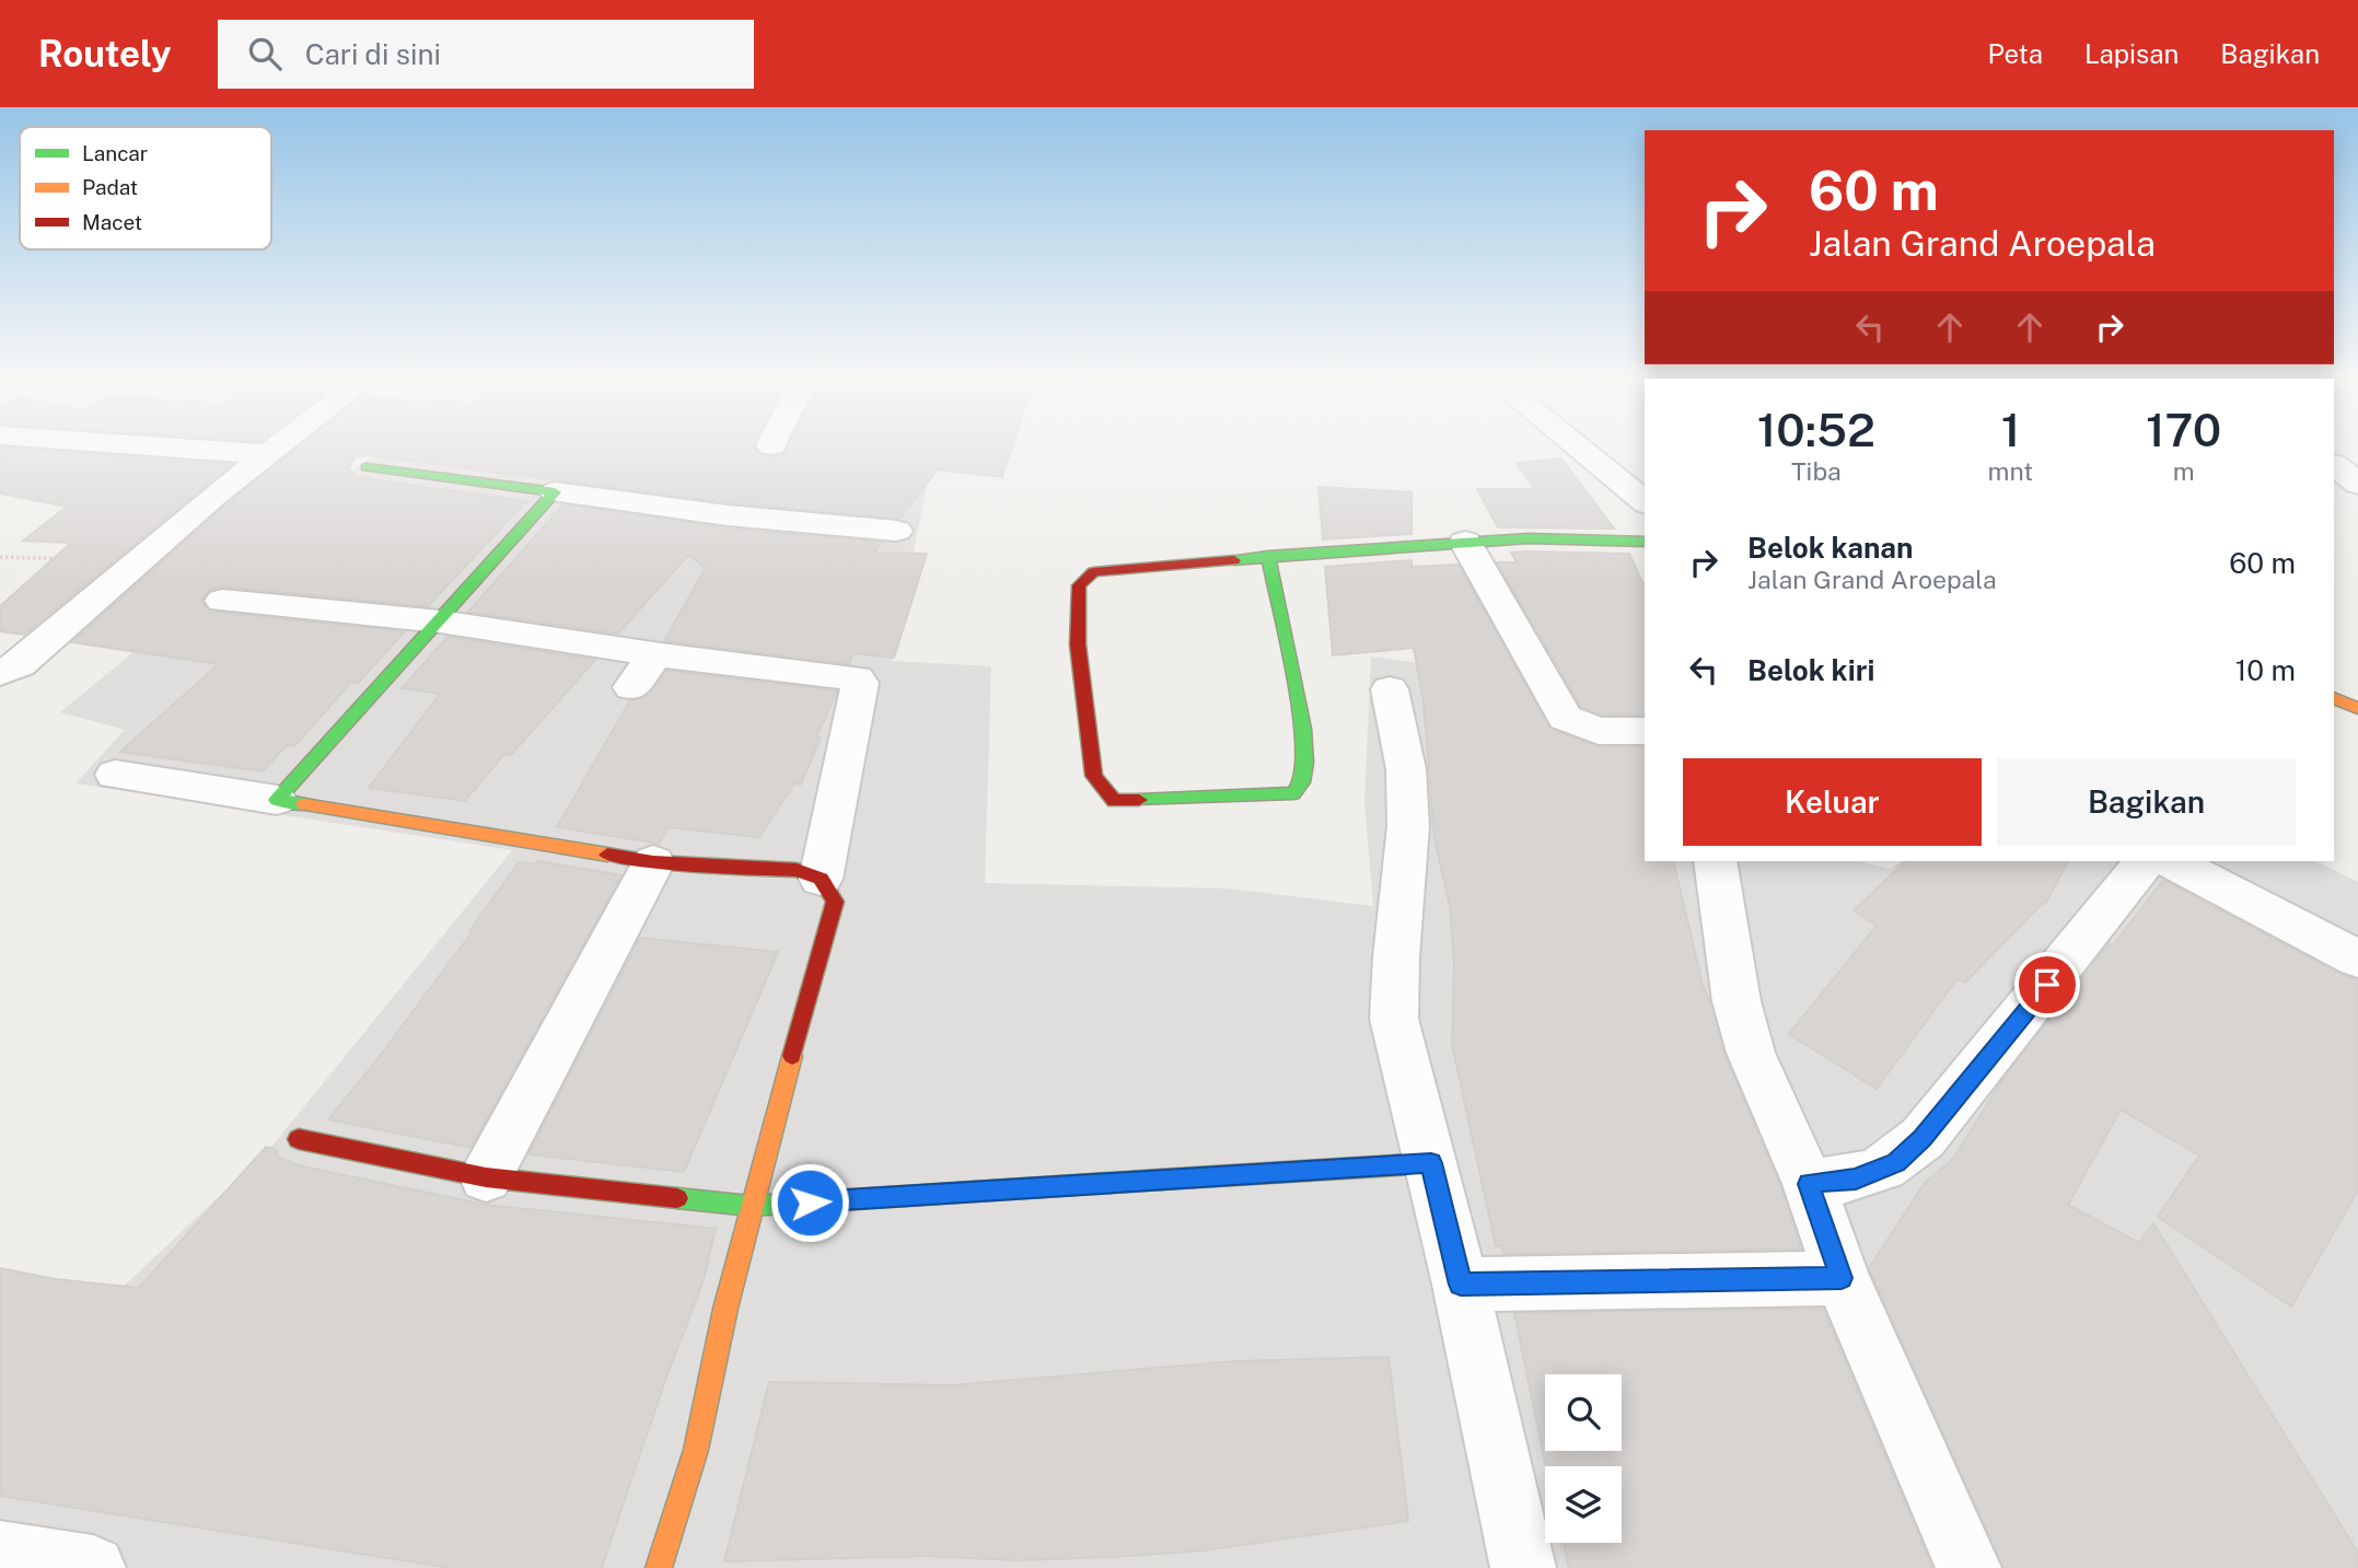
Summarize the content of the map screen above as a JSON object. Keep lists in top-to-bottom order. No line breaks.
{"legend":["Lancar","Padat","Macet"],"page":{"header":"Routely","search":"Cari di sini","nav":["Peta","Lapisan","Bagikan"],"turn":["60 m","Jalan Grand Aroepala"],"eta":["10:52","Tiba","1","mnt","170","m"],"list":[{"name":"Belok kanan","note":"Jalan Grand Aroepala","value":"60 m"},{"name":"Belok kiri","value":"10 m"}],"buttons":["Keluar","Bagikan"]}}
